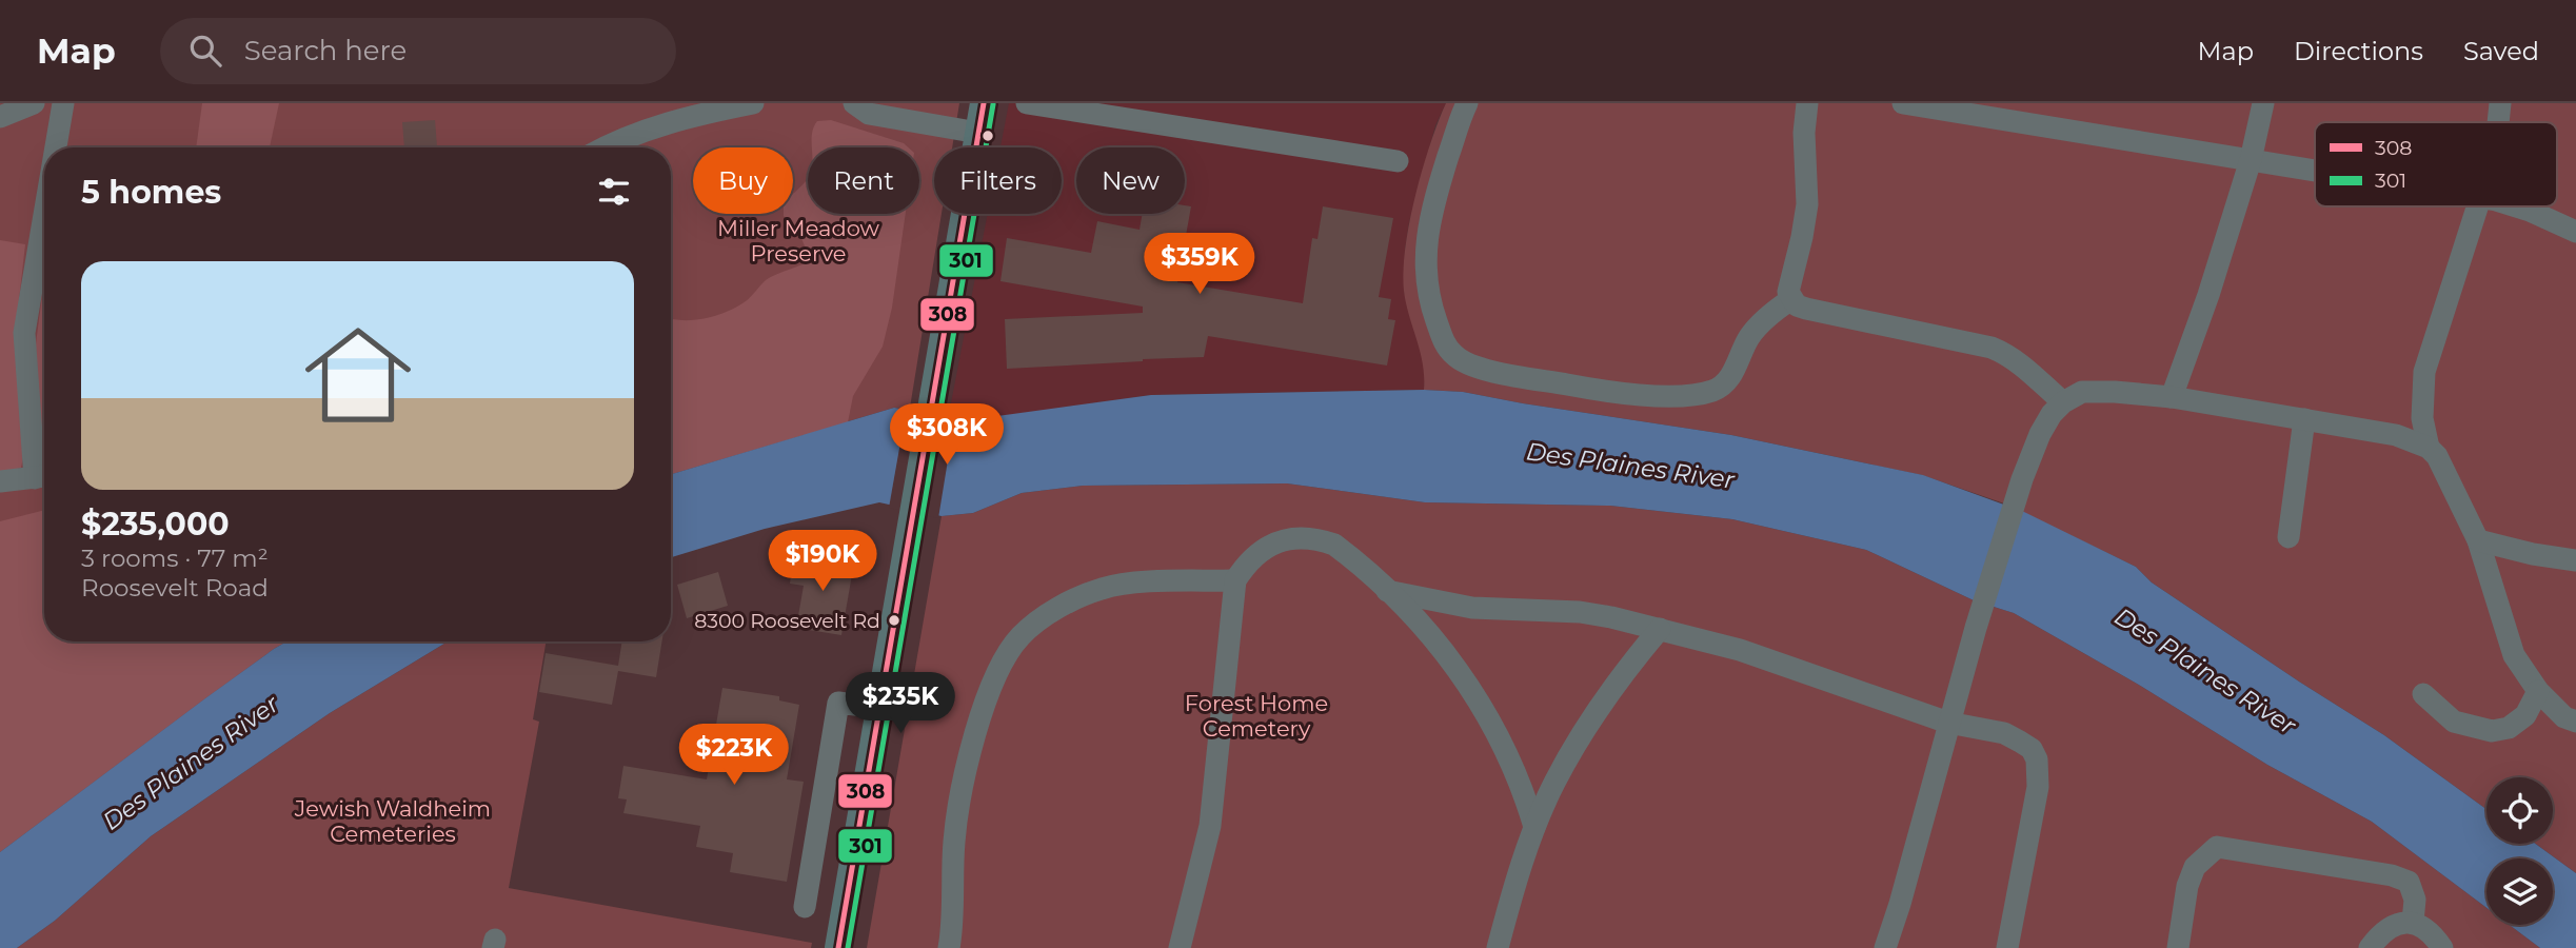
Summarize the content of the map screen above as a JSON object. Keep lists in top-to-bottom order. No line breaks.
{"water":["Des Plaines River"],"parks":["Miller Meadow Preserve","Forest Home Cemetery","Jewish Waldheim Cemeteries"],"places":["8300 Roosevelt Rd"],"lines":["transit line 308","transit line 301"],"legend":["308","301"],"page":{"header":"Map","search":"Search here","nav":["Map","Directions","Saved"],"chip":["Buy","Rent","Filters","New"],"heading":"5 homes","price":["$359K","$308K","$190K","$235K","$223K"],"list":[{"name":"$235,000","note":"3 rooms · 77 m² · Roosevelt Road"}]}}
